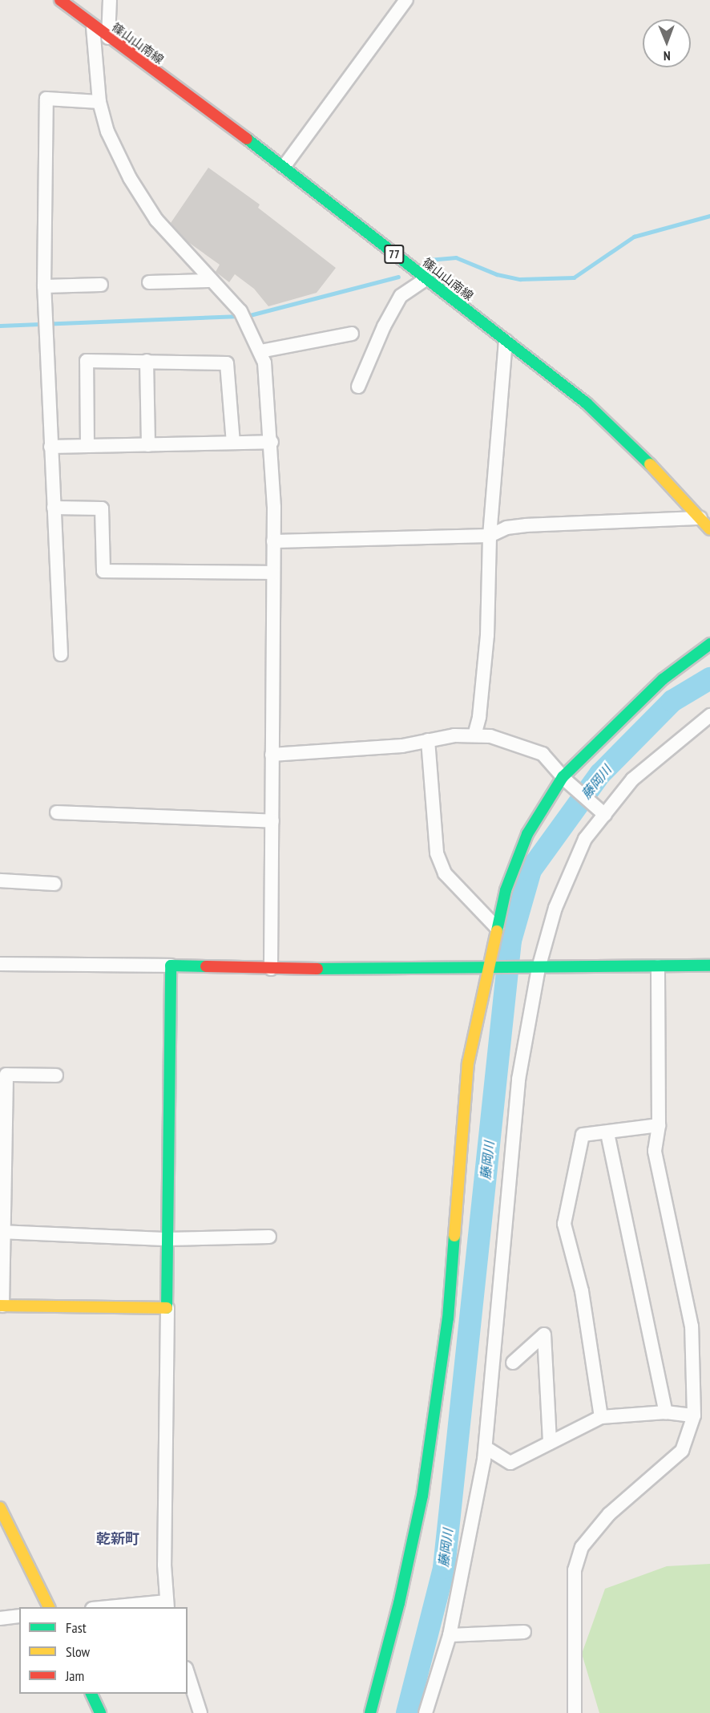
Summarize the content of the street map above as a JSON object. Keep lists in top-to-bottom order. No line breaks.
{"streets":{"street":["篠山山南線","77"]},"districts":["乾新町"],"water":["藤岡川"],"legend":["Fast","Slow","Jam"],"north":"bottom"}
